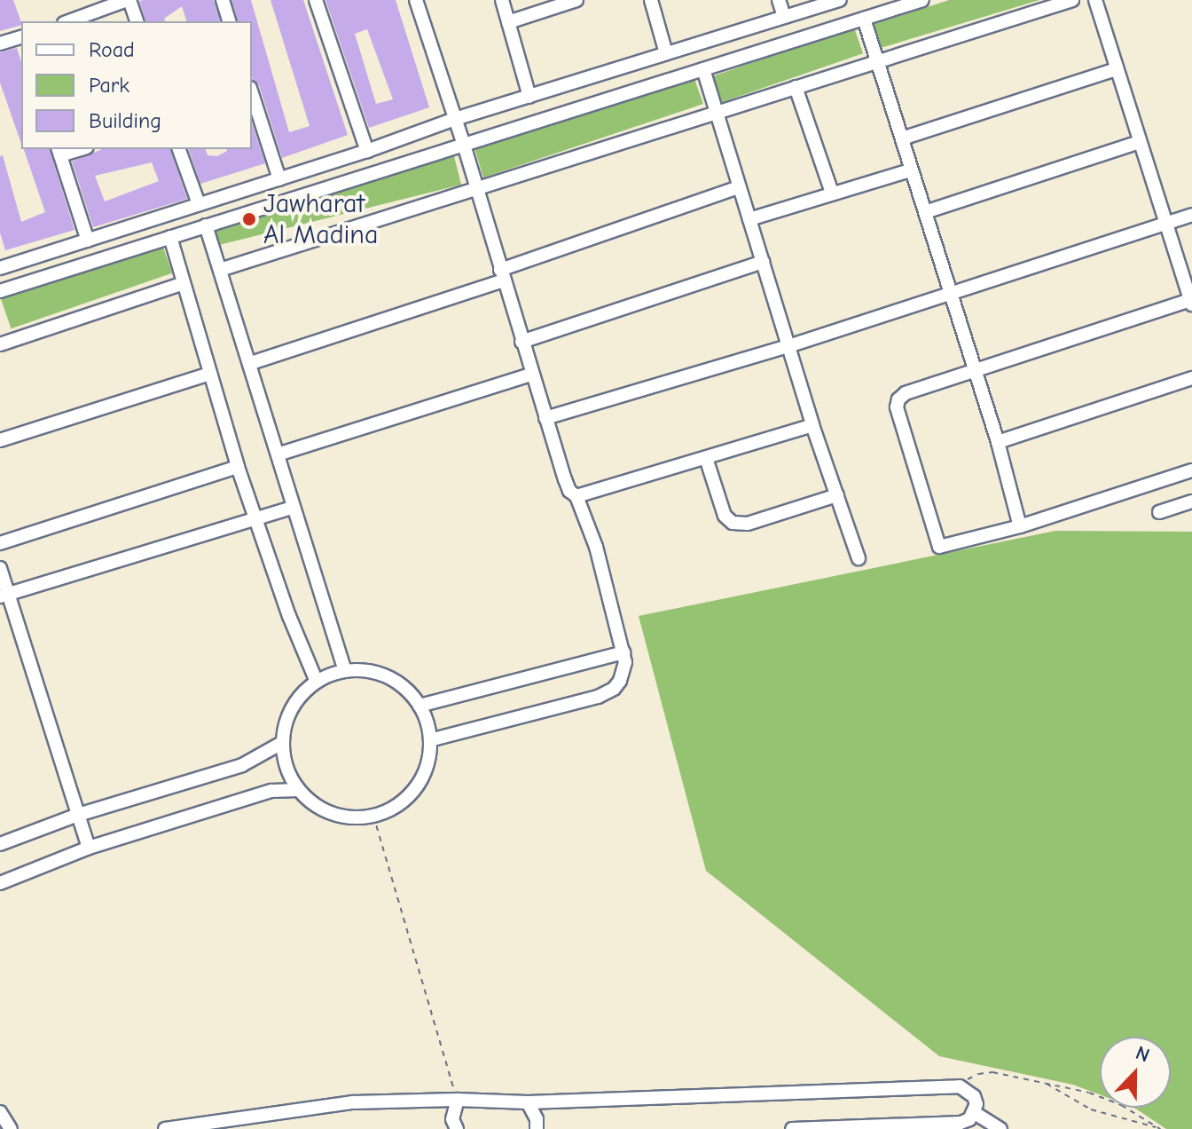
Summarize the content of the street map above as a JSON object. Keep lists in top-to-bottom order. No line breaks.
{"places":["Jawharat Al Madina"],"legend":["Road","Park","Building"],"north":"top"}
